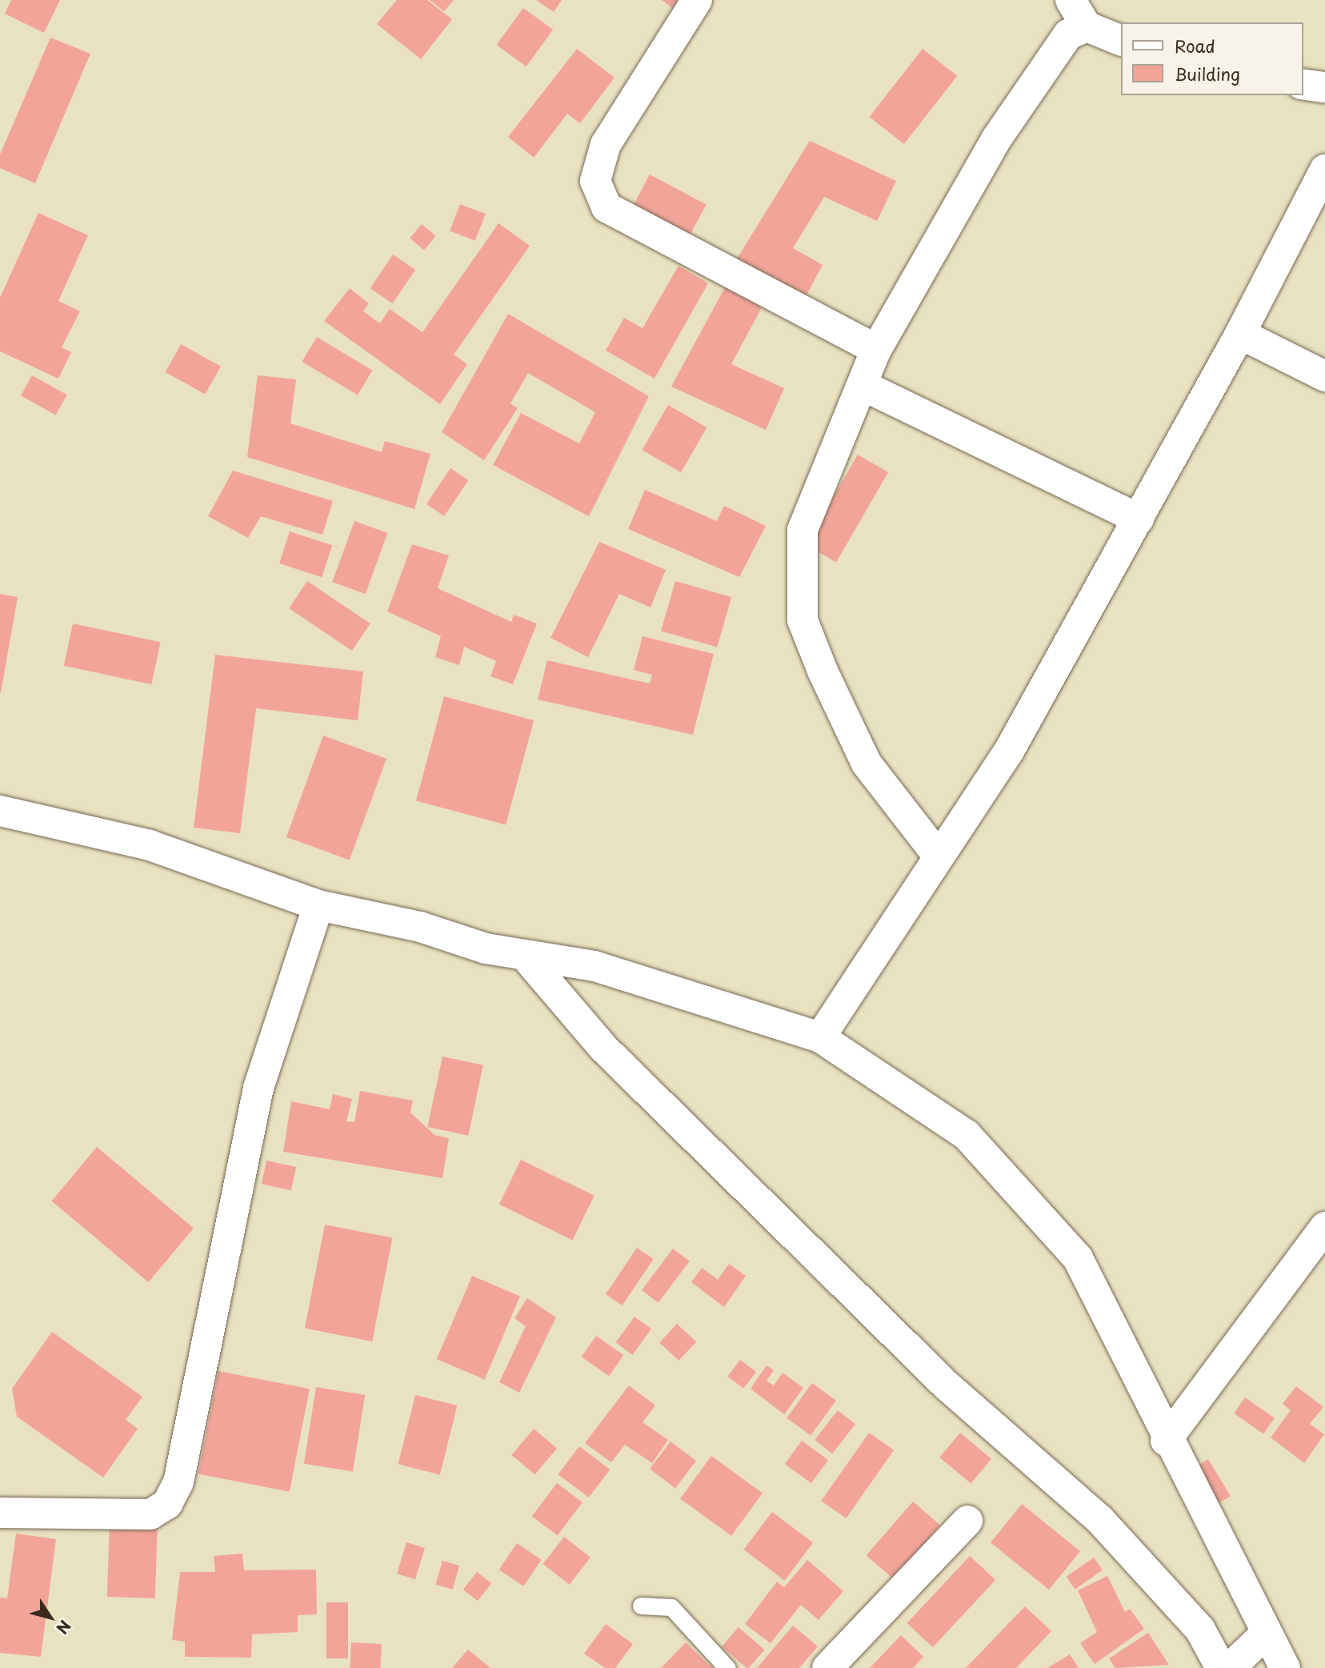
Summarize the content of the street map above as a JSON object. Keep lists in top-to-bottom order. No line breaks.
{"legend":["Road","Building"],"north":"bottom right"}
